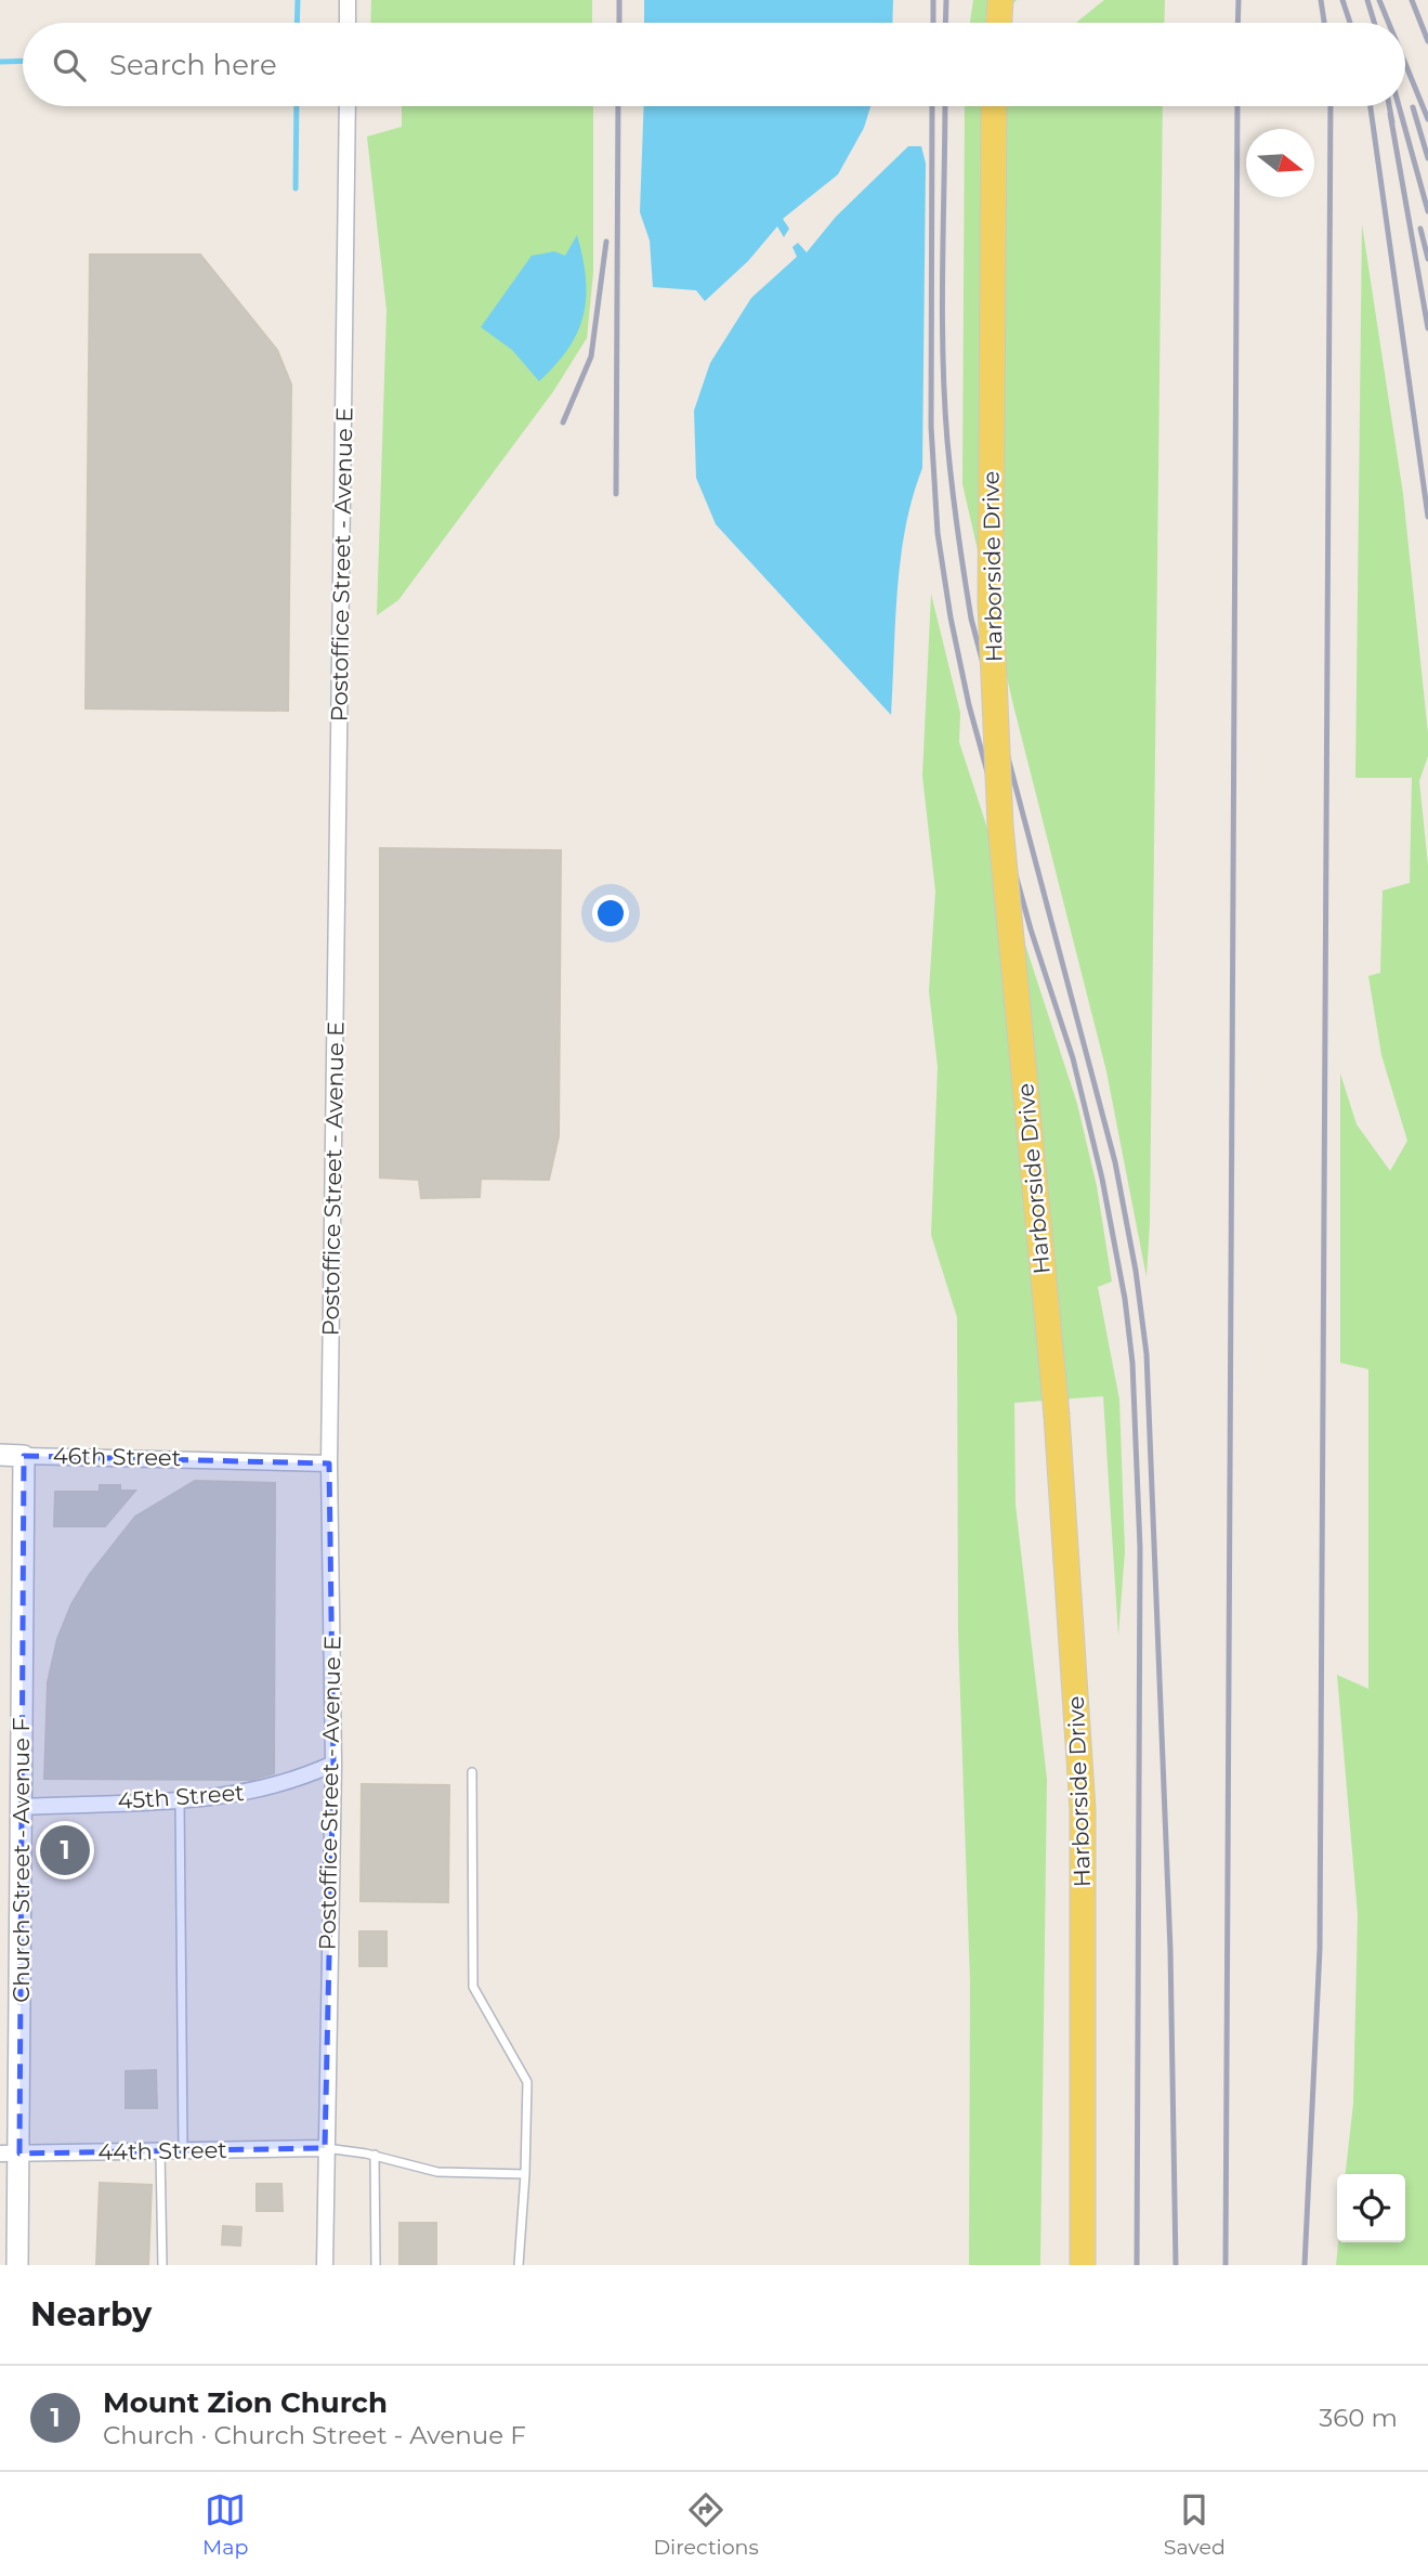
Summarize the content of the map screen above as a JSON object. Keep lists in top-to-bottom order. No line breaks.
{"streets":{"main road":["Harborside Drive"],"street":["Postoffice Street - Avenue E","46th Street","45th Street","Church Street - Avenue F","44th Street"]},"crossings":[["Postoffice Street - Avenue E","46th Street"],["Postoffice Street - Avenue E","45th Street"],["Postoffice Street - Avenue E","44th Street"],["46th Street","Church Street - Avenue F"],["45th Street","Church Street - Avenue F"],["Church Street - Avenue F","44th Street"]],"north":"right","page":{"search":"Search here","pins":"1","heading":"Nearby","list":[{"mark":"1","name":"Mount Zion Church","note":"Church · Church Street - Avenue F","value":"360 m"}],"nav":["Map","Directions","Saved"]}}
